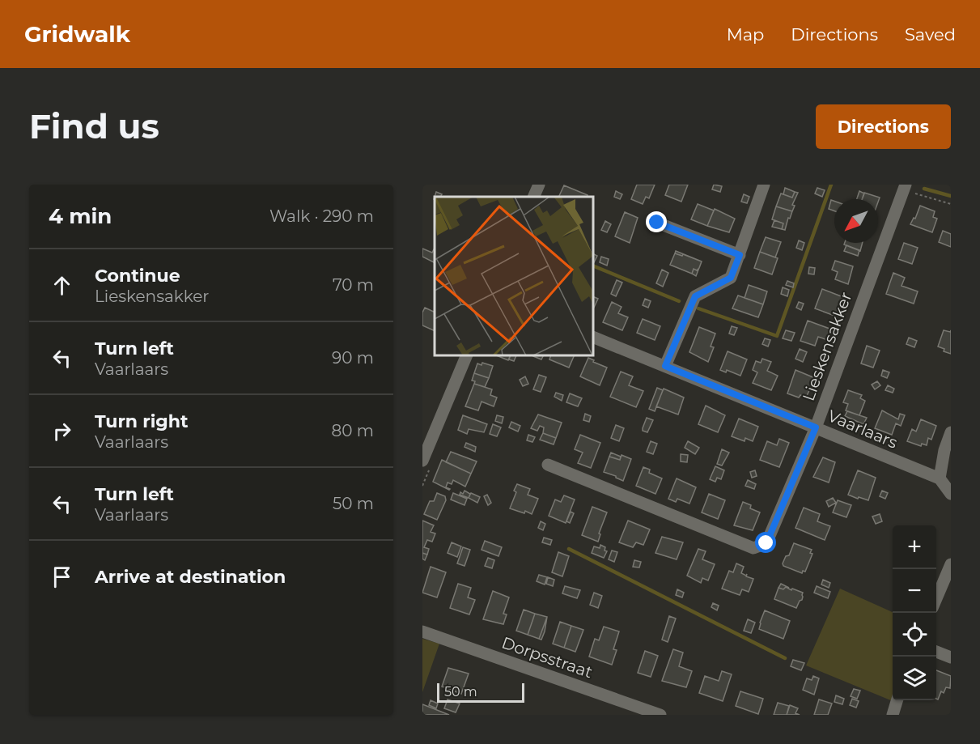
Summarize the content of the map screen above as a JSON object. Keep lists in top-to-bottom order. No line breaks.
{"streets":{"street":["Lieskensakker","Vaarlaars","Dorpsstraat"]},"crossings":[["Lieskensakker","Vaarlaars"]],"scale_bar":"50 m","north":"bottom left","page":{"header":"Gridwalk","nav":["Map","Directions","Saved"],"buttons":"Directions","title":"Find us","heading":["4 min","Walk · 290 m"],"list":[["Continue","Lieskensakker","70 m"],["Turn left","Vaarlaars","90 m"],["Turn right","Vaarlaars","80 m"],["Turn left","Vaarlaars","50 m"],"Arrive at destination"],"map_buttons":["+","−"],"scale":"50 m"}}
